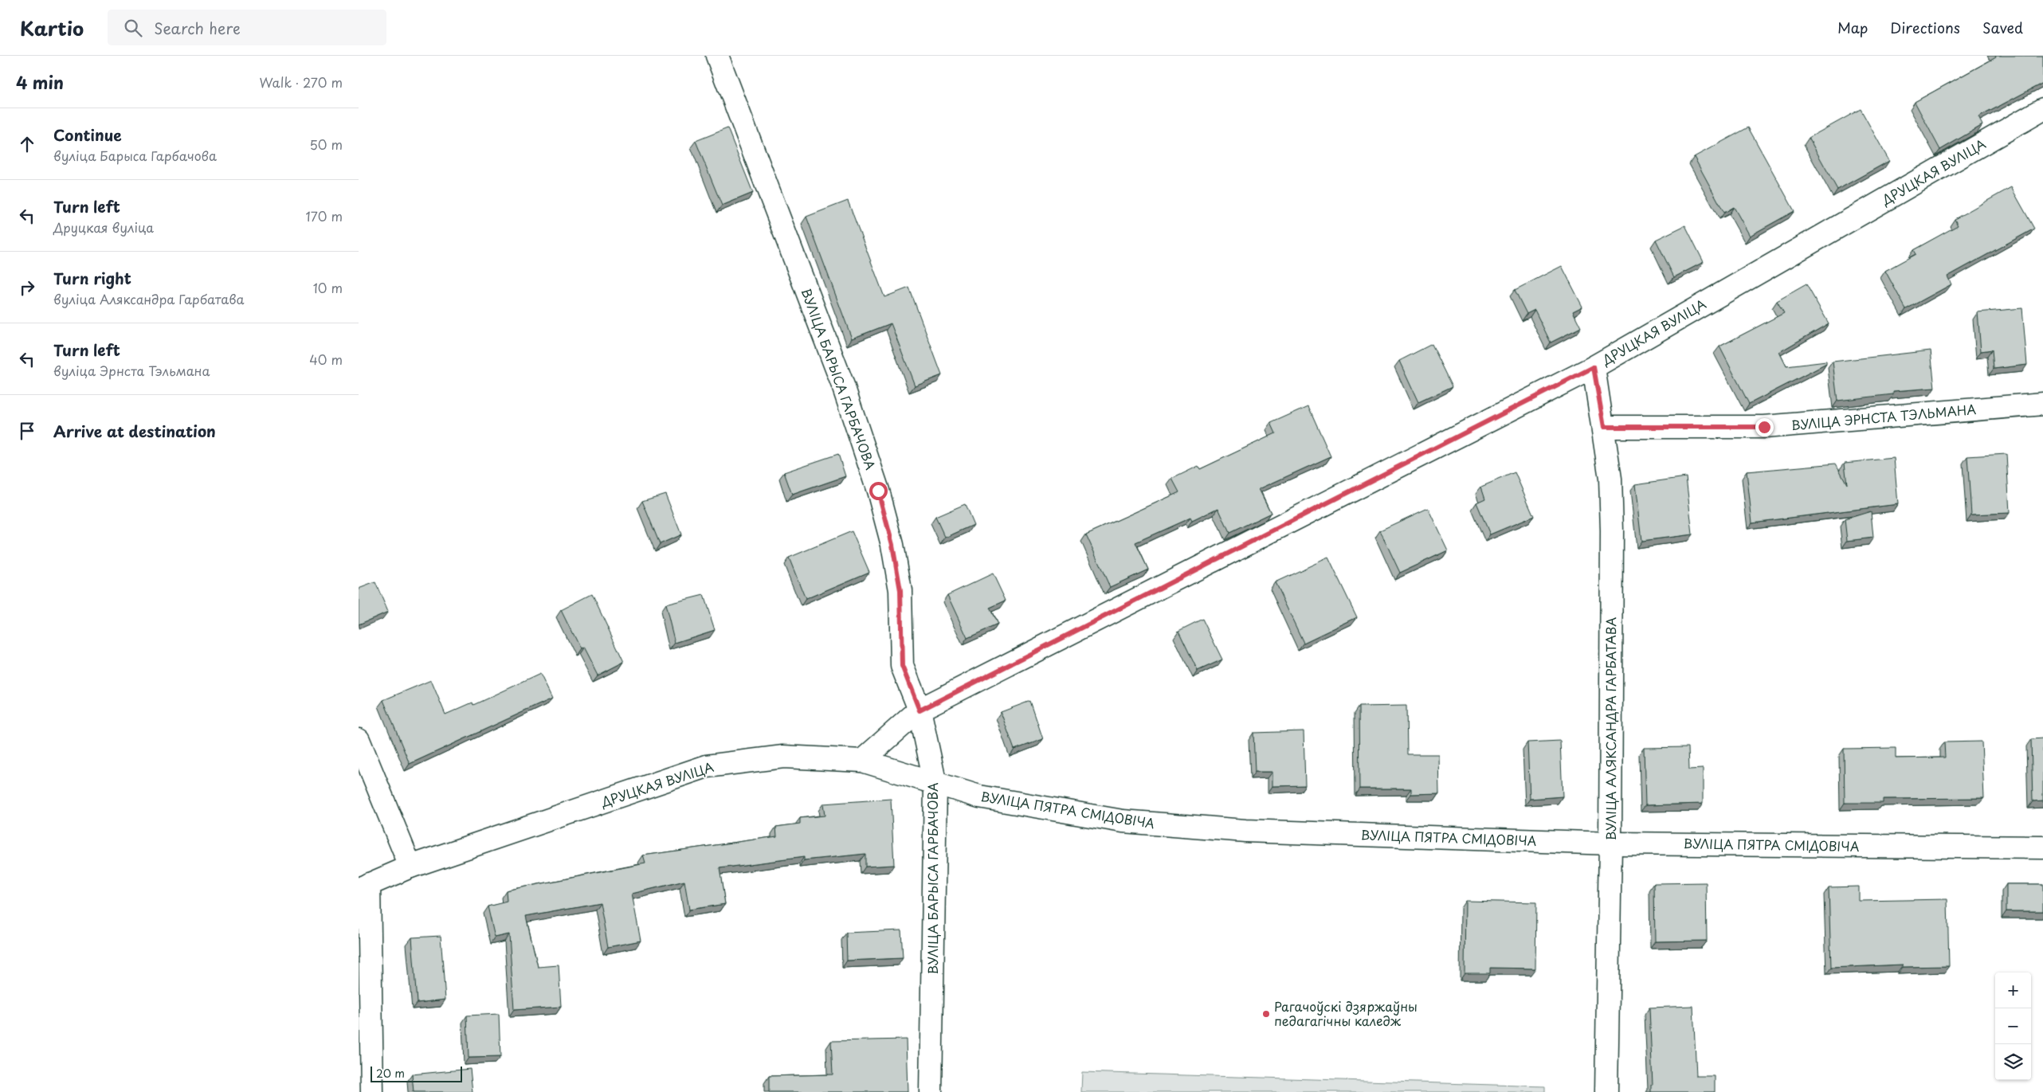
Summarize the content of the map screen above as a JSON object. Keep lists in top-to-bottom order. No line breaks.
{"streets":{"street":["ДРУЦКАЯ ВУЛІЦА","ВУЛІЦА БАРЫСА ГАРБАЧОВА","ВУЛІЦА ЭРНСТА ТЭЛЬМАНА","ВУЛІЦА АЛЯКСАНДРА ГАРБАТАВА","ВУЛІЦА ПЯТРА СМІДОВІЧА"]},"crossings":[["ДРУЦКАЯ ВУЛІЦА","ВУЛІЦА БАРЫСА ГАРБАЧОВА"],["ДРУЦКАЯ ВУЛІЦА","ВУЛІЦА АЛЯКСАНДРА ГАРБАТАВА"],["ДРУЦКАЯ ВУЛІЦА","ВУЛІЦА ПЯТРА СМІДОВІЧА"],["ВУЛІЦА БАРЫСА ГАРБАЧОВА","ВУЛІЦА ПЯТРА СМІДОВІЧА"],["ВУЛІЦА ЭРНСТА ТЭЛЬМАНА","ВУЛІЦА АЛЯКСАНДРА ГАРБАТАВА"],["ВУЛІЦА АЛЯКСАНДРА ГАРБАТАВА","ВУЛІЦА ПЯТРА СМІДОВІЧА"]],"places":["Рагачоўскі дзяржаўны педагагічны каледж"],"scale_bar":"20 m","page":{"header":"Kartio","search":"Search here","nav":["Map","Directions","Saved"],"heading":["4 min","Walk · 270 m"],"list":[["Continue","вуліца Барыса Гарбачова","50 m"],["Turn left","Друцкая вуліца","170 m"],["Turn right","вуліца Аляксандра Гарбатава","10 m"],["Turn left","вуліца Эрнста Тэльмана","40 m"],"Arrive at destination"],"map_buttons":["+","−"],"scale":"20 m"}}
